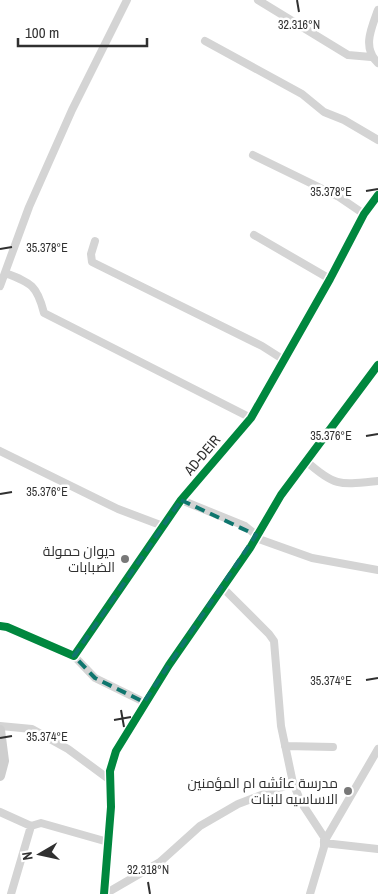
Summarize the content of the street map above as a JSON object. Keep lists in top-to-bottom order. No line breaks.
{"streets":{"street":["AD-DEIR"]},"places":["ديوان حمولة الضبابات","مدرسة عائشه ام المؤمنين الاساسيه للبنات"],"scale_bar":"100 m","north":"left","coordinates":["32.316°N","35.378°E","35.376°E","35.374°E","32.318°N"]}
